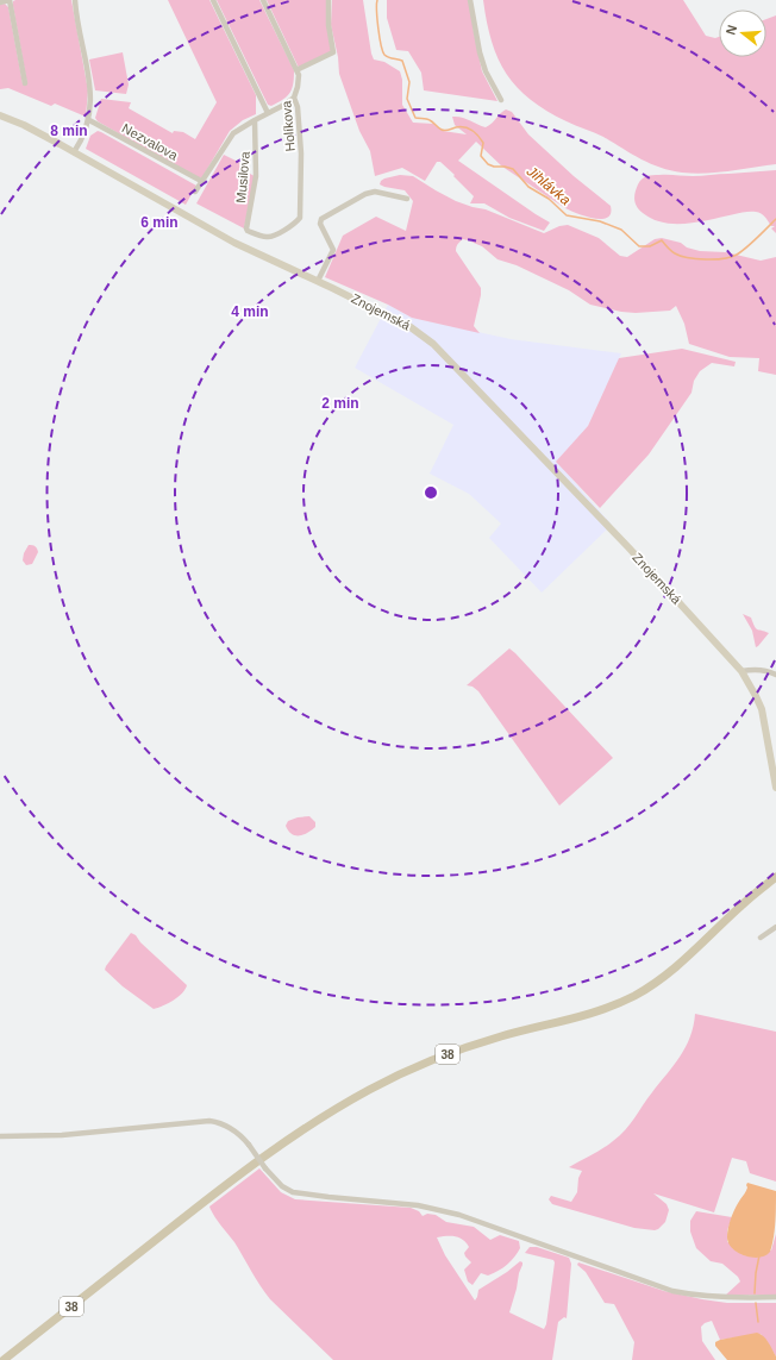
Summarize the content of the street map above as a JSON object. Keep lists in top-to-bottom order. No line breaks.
{"streets":{"main road":["Znojemská","38"],"street":["Holíkova","Nezvalova","Musilova"]},"crossings":[["Holíkova","Musilova"]],"water":["Jihlávka"],"north":"left","rings":["8 min","6 min","4 min","2 min"]}
